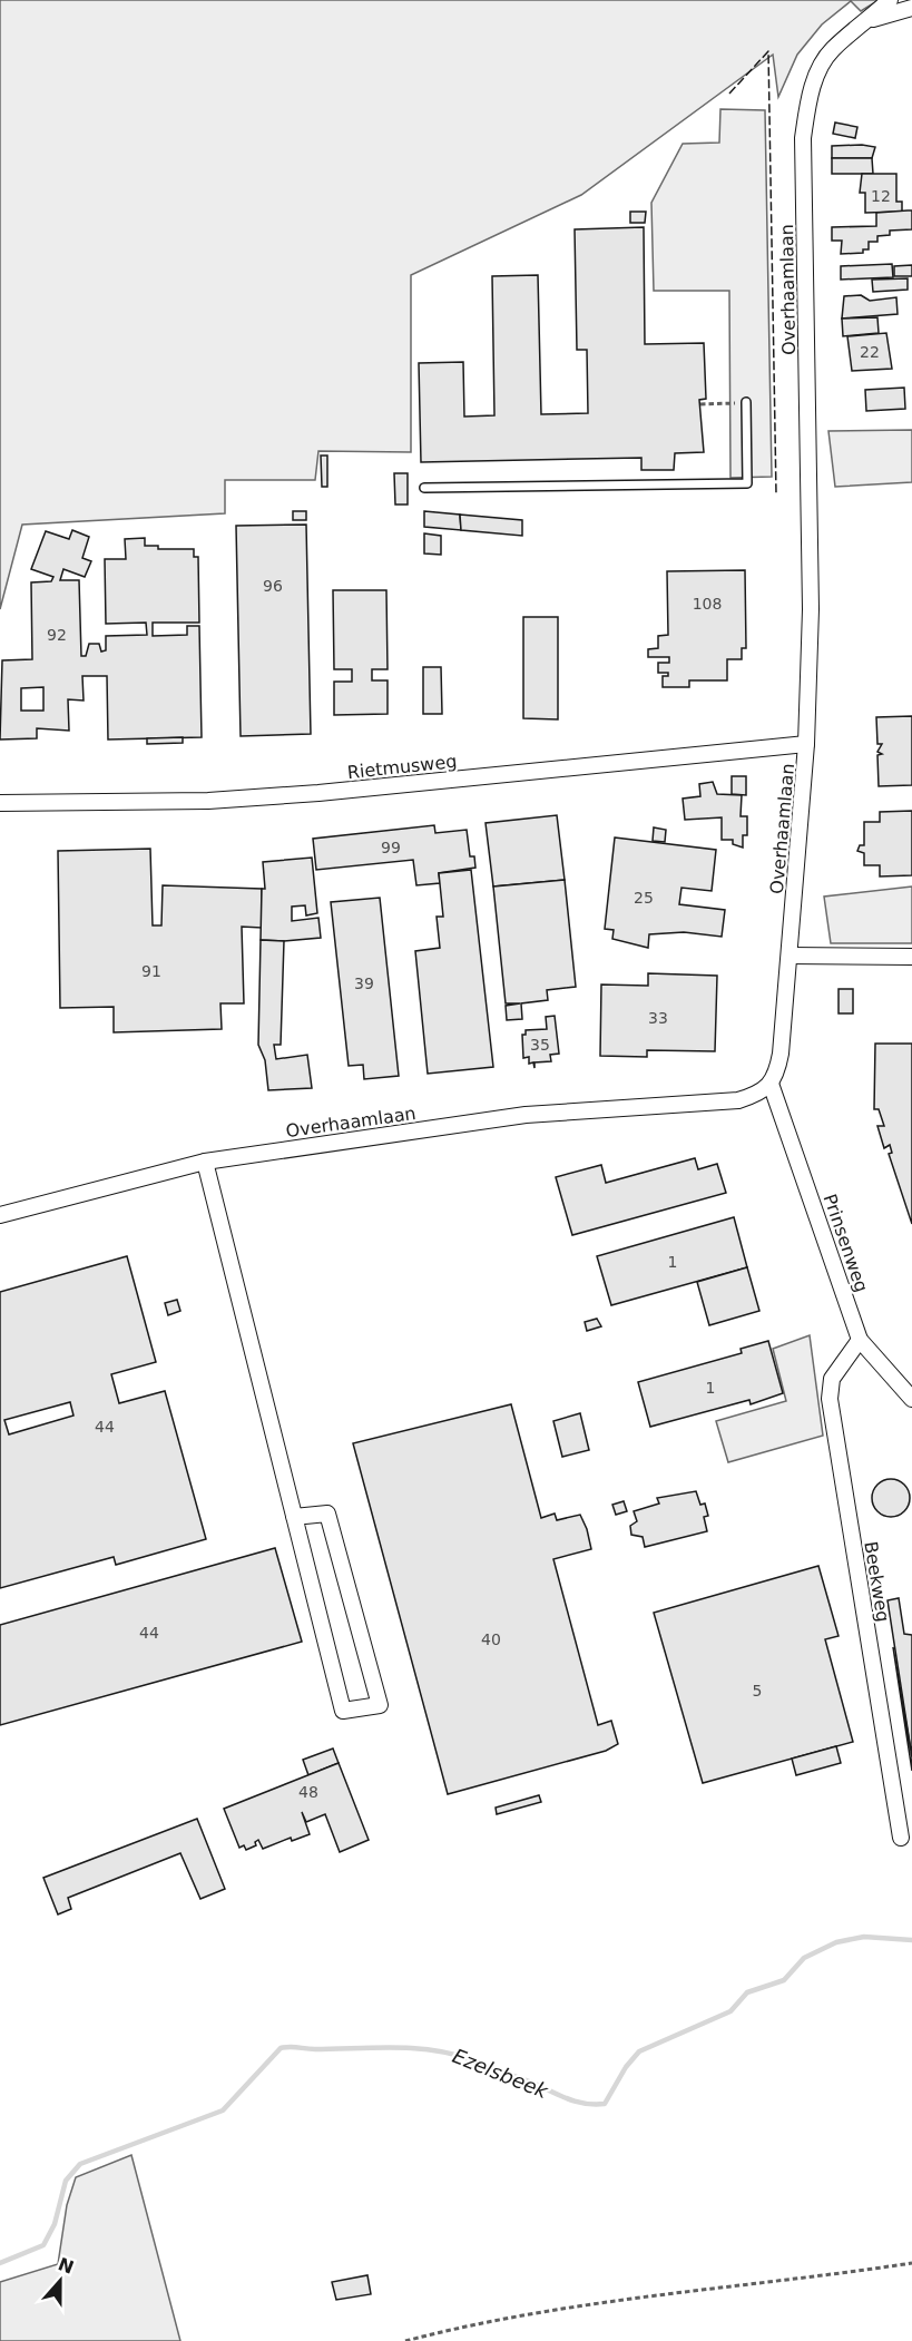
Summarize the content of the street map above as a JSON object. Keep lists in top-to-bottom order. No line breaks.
{"streets":{"street":["Overhaamlaan","Rietmusweg","Prinsenweg","Beekweg"]},"crossings":[["Overhaamlaan","Rietmusweg"],["Overhaamlaan","Prinsenweg"],["Prinsenweg","Beekweg"]],"water":["Ezelsbeek"],"house_numbers":["12","22","96","108","92","99","25","91","39","33","35","1","1","44","44","40","5","48"],"north":"top"}
